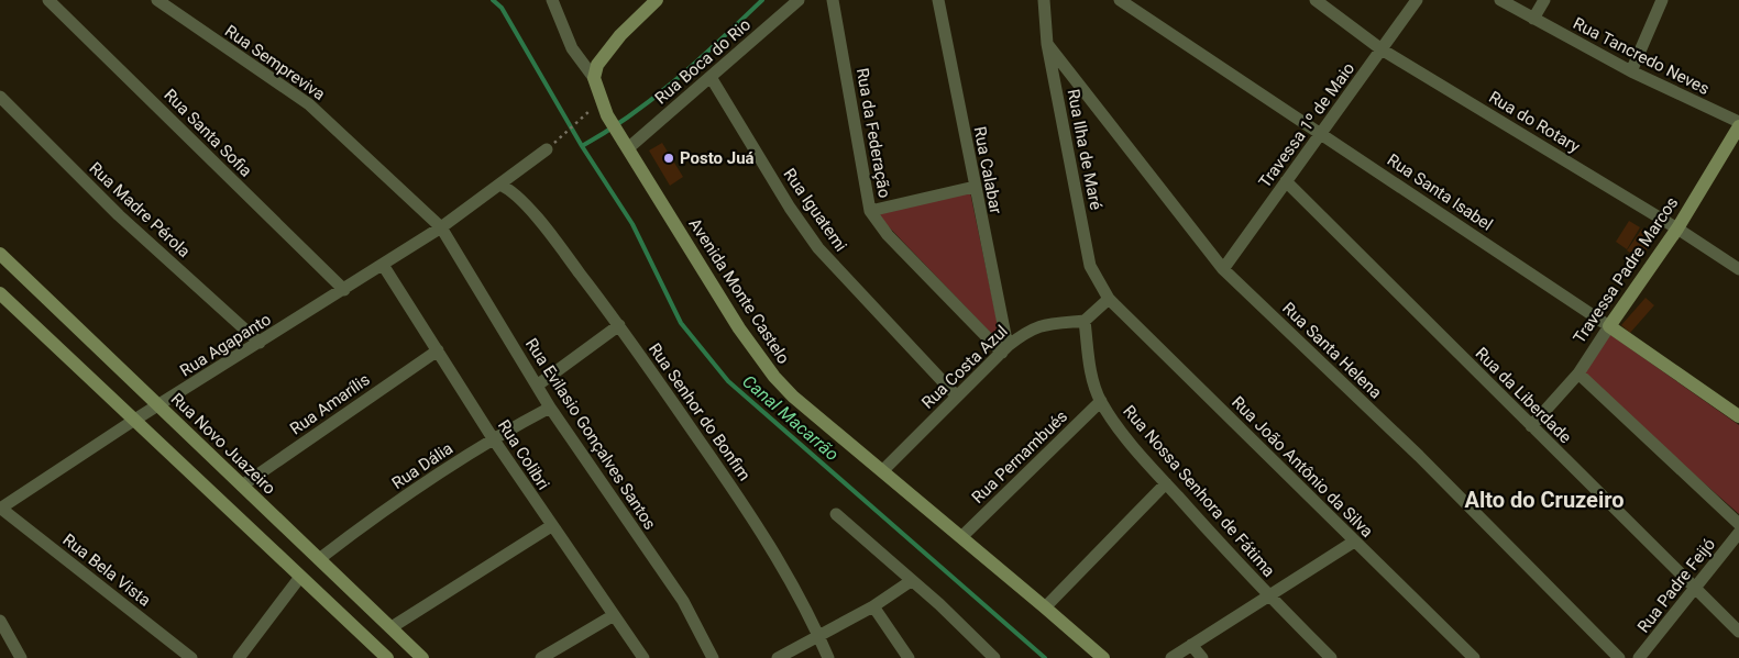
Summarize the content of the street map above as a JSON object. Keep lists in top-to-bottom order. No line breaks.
{"streets":{"street":["Rua Tancredo Neves","Rua Boca do Rio","Rua Sempreviva","Rua do Rotary","Travessa 1º de Maio","Rua Santa Sofia","Rua da Federação","Rua Ilha de Maré","Rua Calabar","Rua Santa Isabel","Rua Madre Pérola","Rua Iguatemi","Travessa Padre Marcos","Avenida Monte Castelo","Rua Agapanto","Rua Santa Helena","Rua Costa Azul","Rua da Liberdade","Rua Amarílis","Rua Senhor do Bonfim","Rua Evilasio Gonçalves Santos","Rua Novo Juazeiro","Rua Colibri","Rua Pernambués","Rua Dália","Rua João Antônio da Silva","Rua Nossa Senhora de Fátima","Rua Bela Vista","Rua Padre Feijó"]},"crossings":[["Rua Tancredo Neves","Travessa Padre Marcos"],["Rua Boca do Rio","Rua Iguatemi"],["Rua Boca do Rio","Avenida Monte Castelo"],["Rua Sempreviva","Rua Agapanto"],["Rua Sempreviva","Rua Evilasio Gonçalves Santos"],["Rua do Rotary","Travessa 1º de Maio"],["Rua do Rotary","Travessa Padre Marcos"],["Travessa 1º de Maio","Rua Santa Isabel"],["Travessa 1º de Maio","Rua Santa Helena"],["Travessa 1º de Maio","Rua da Liberdade"],["Rua Santa Sofia","Rua Agapanto"],["Rua da Federação","Rua Calabar"],["Rua da Federação","Rua Costa Azul"],["Rua Ilha de Maré","Rua Santa Helena"],["Rua Ilha de Maré","Rua João Antônio da Silva"],["Rua Calabar","Rua Costa Azul"],["Rua Santa Isabel","Travessa Padre Marcos"],["Rua Madre Pérola","Rua Agapanto"],["Rua Iguatemi","Rua Costa Azul"],["Travessa Padre Marcos","Rua da Liberdade"],["Avenida Monte Castelo","Rua Costa Azul"],["Avenida Monte Castelo","Rua Pernambués"],["Rua Agapanto","Rua Senhor do Bonfim"],["Rua Agapanto","Rua Evilasio Gonçalves Santos"],["Rua Agapanto","Rua Novo Juazeiro"],["Rua Agapanto","Rua Colibri"],["Rua Agapanto","Rua Bela Vista"],["Rua Costa Azul","Rua Nossa Senhora de Fátima"],["Rua da Liberdade","Rua Padre Feijó"],["Rua Amarílis","Rua Novo Juazeiro"],["Rua Amarílis","Rua Colibri"],["Rua Evilasio Gonçalves Santos","Rua Dália"],["Rua Novo Juazeiro","Rua Dália"],["Rua Colibri","Rua Dália"],["Rua Pernambués","Rua Nossa Senhora de Fátima"]],"districts":["Alto do Cruzeiro"],"water":["Canal Macarrão"],"places":["Posto Juá"]}
